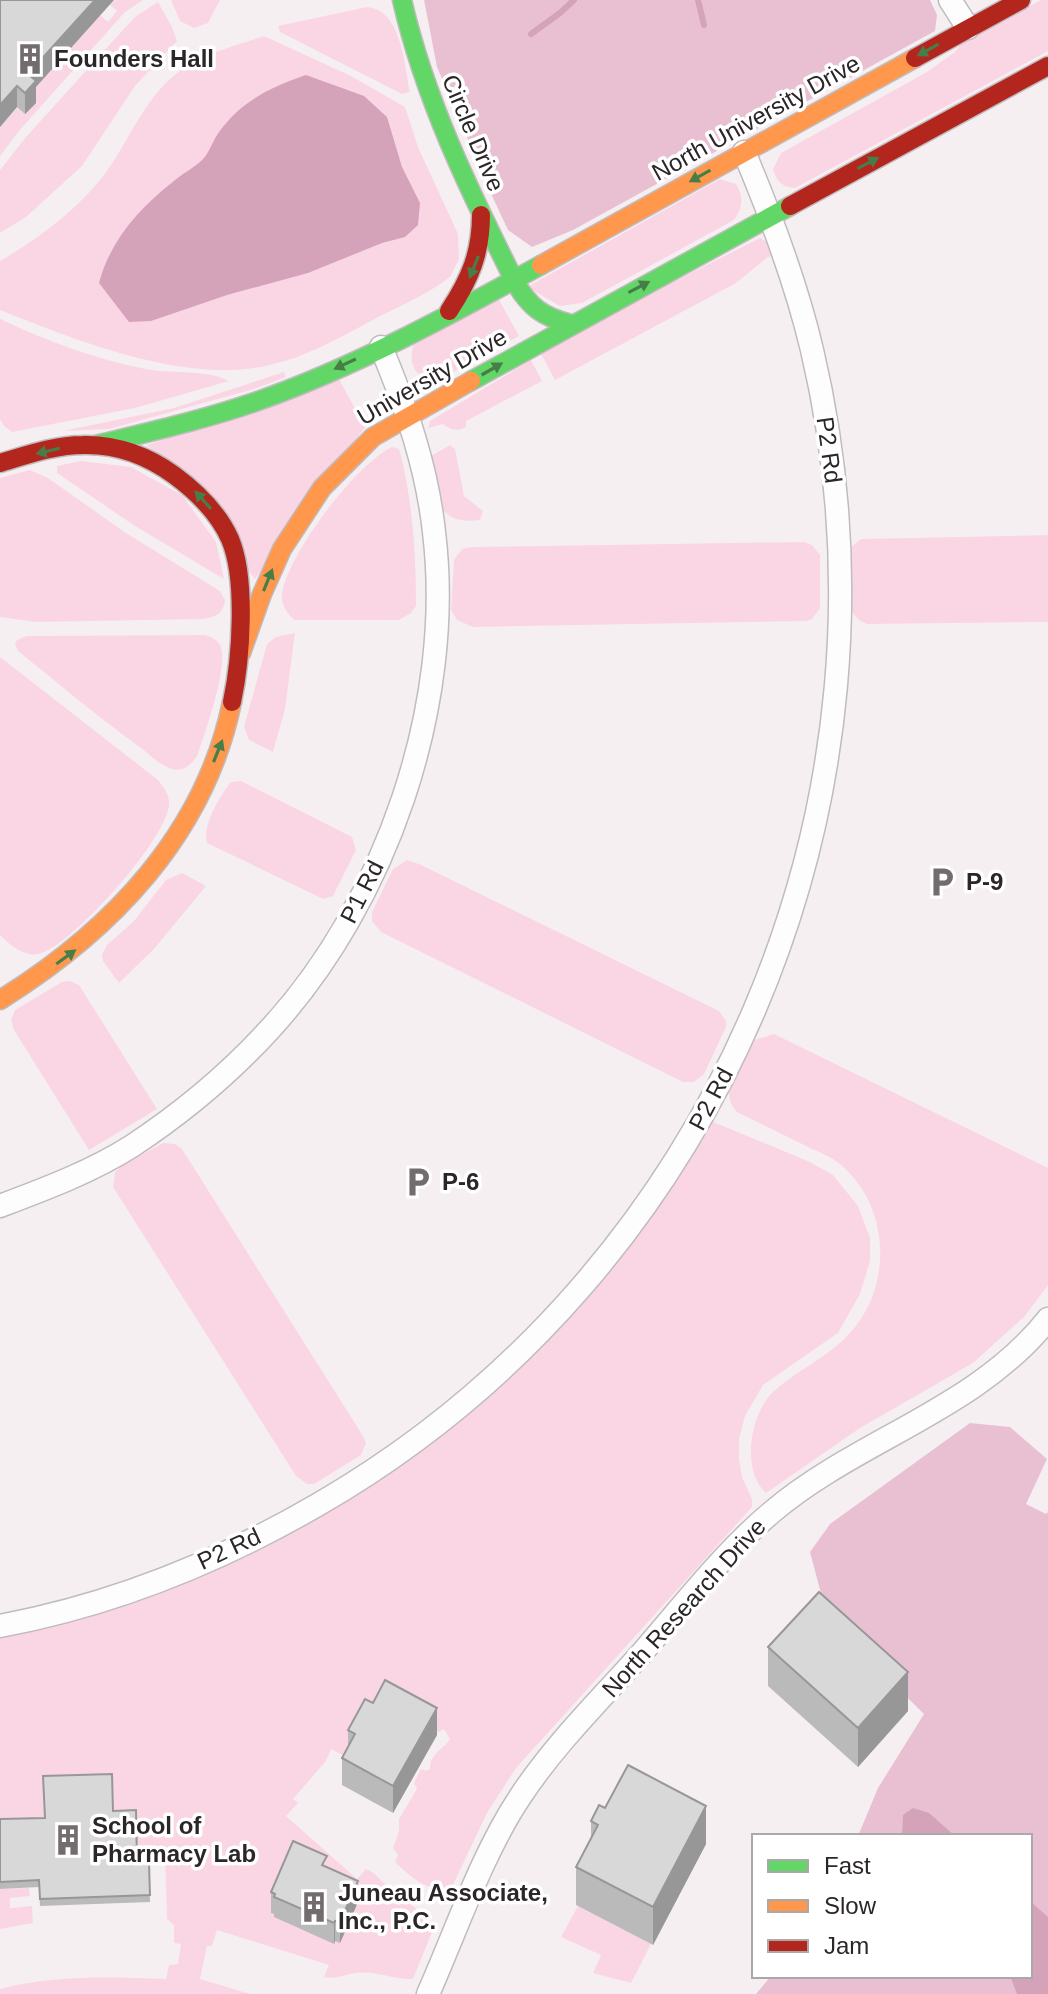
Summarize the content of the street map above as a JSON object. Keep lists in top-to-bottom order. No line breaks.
{"streets":{"main road":["North University Drive","Circle Drive","University Drive"],"street":["P2 Rd","P1 Rd","North Research Drive"]},"crossings":[["North University Drive","Circle Drive"],["North University Drive","University Drive"],["North University Drive","P2 Rd"],["Circle Drive","University Drive"],["University Drive","P1 Rd"]],"places":{"building":["Founders Hall","School of Pharmacy Lab","Juneau Associate, Inc., P.C."],"parking":["P-9","P-6"]},"legend":["Fast","Slow","Jam"]}
